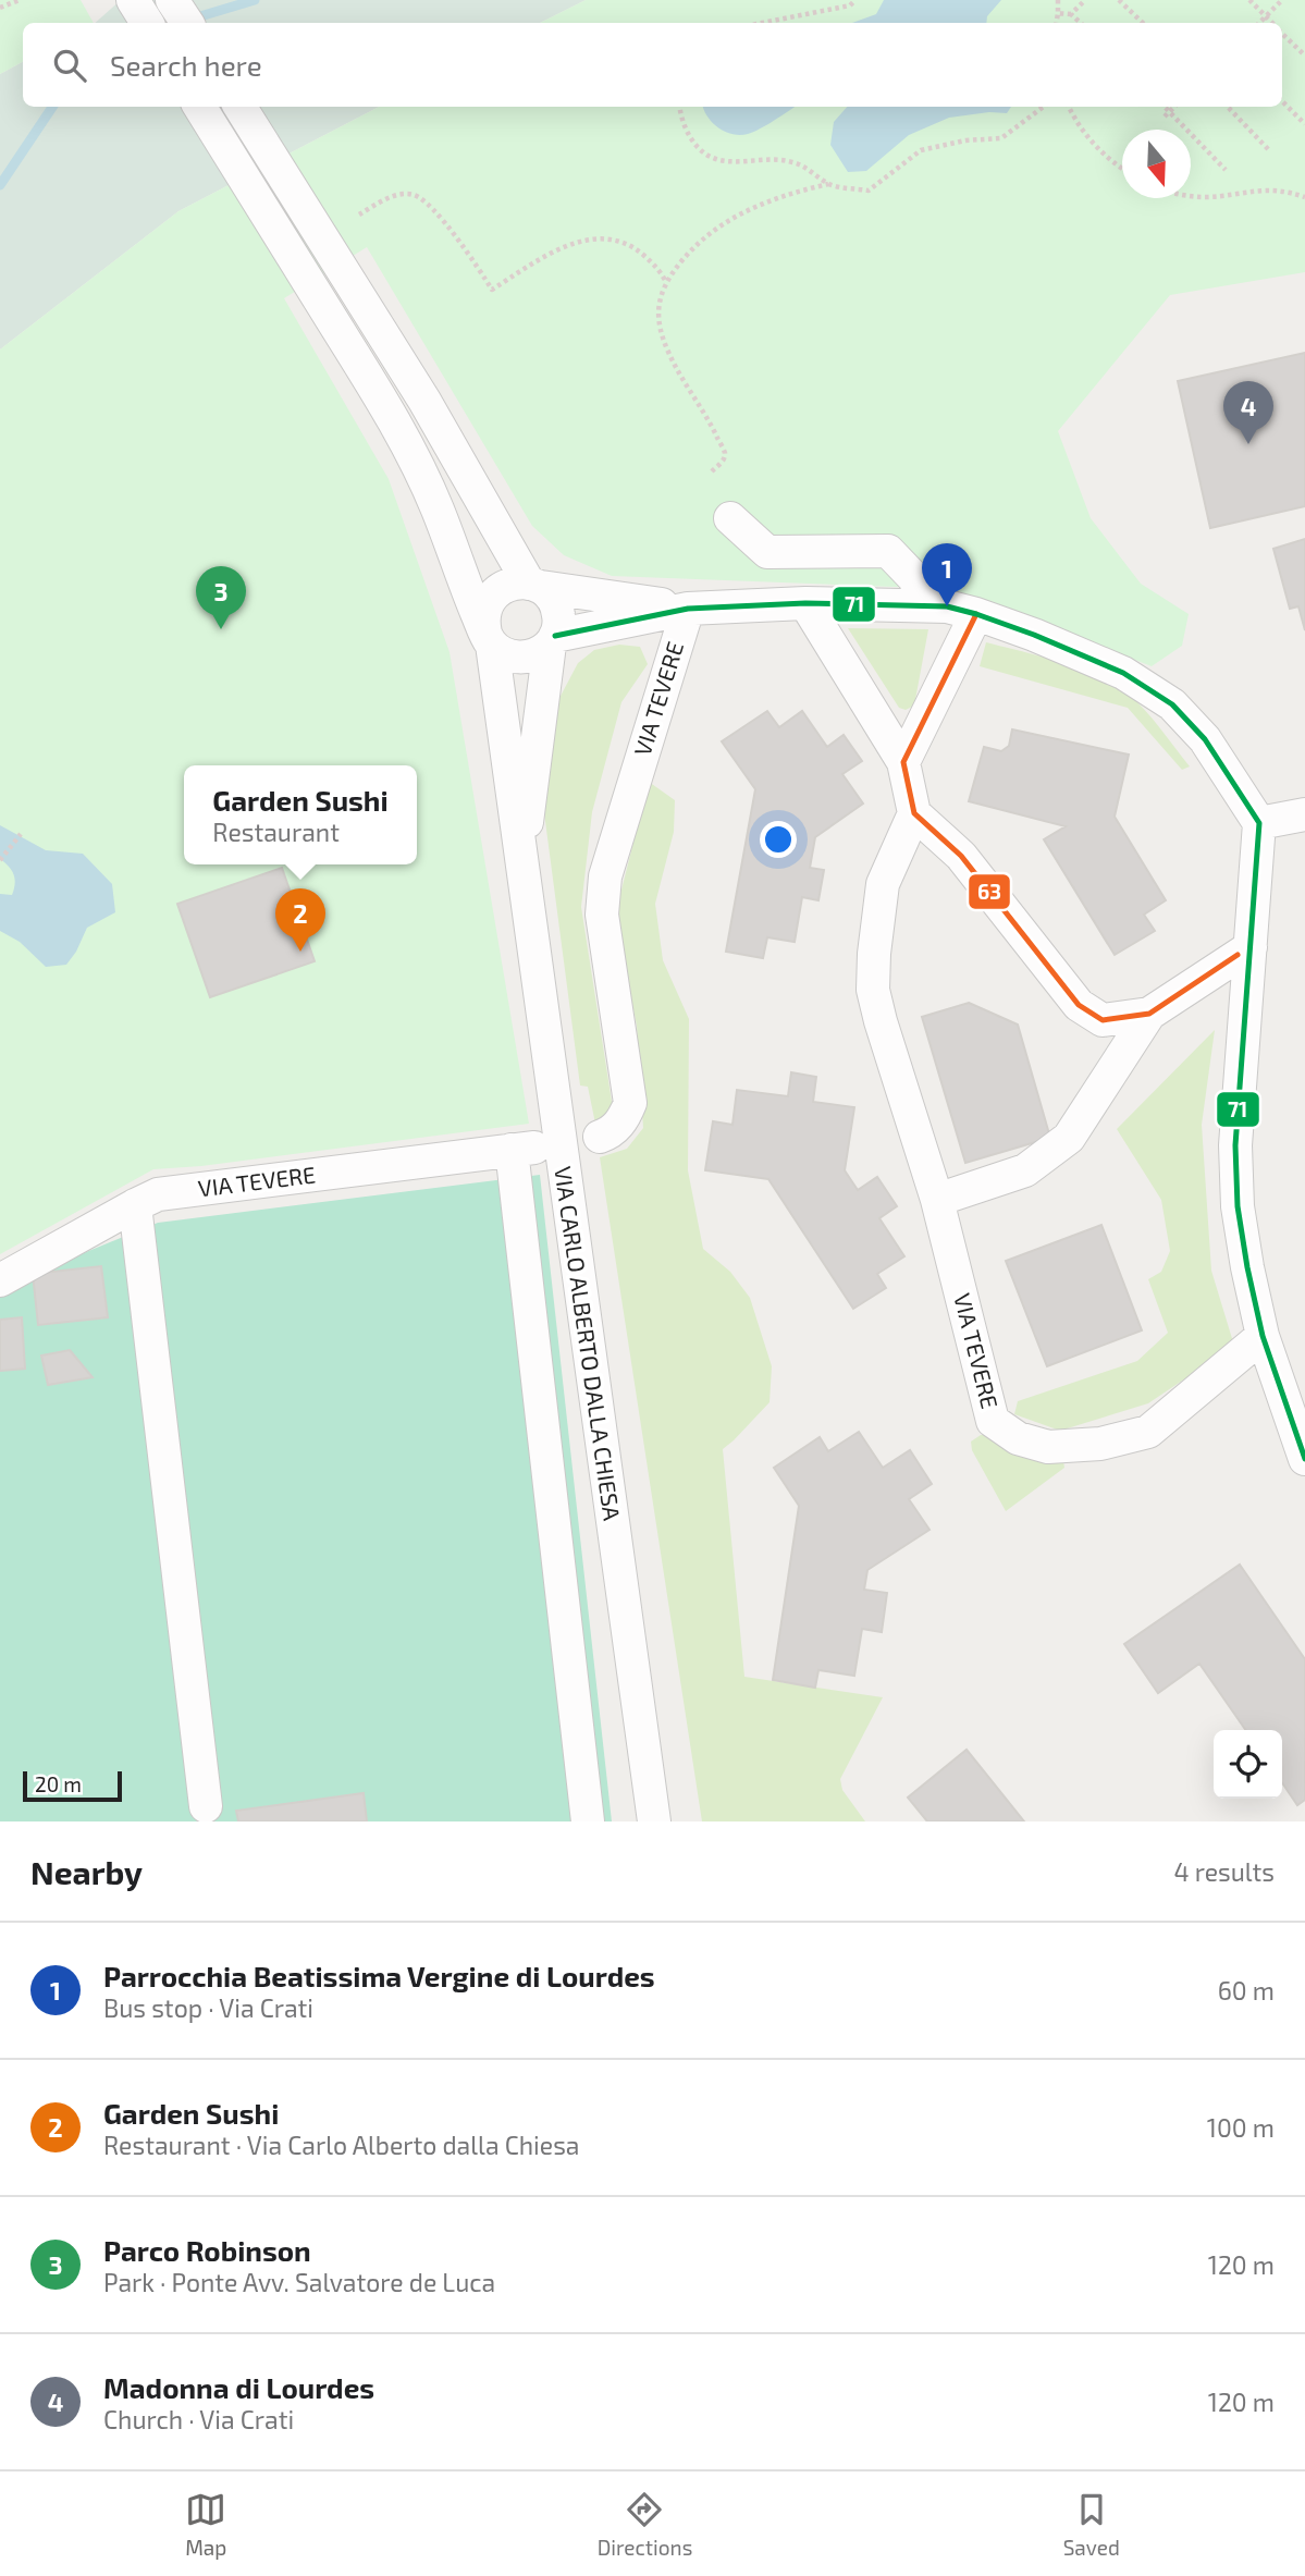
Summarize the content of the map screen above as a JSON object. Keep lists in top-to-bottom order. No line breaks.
{"streets":{"street":["VIA TEVERE","VIA CARLO ALBERTO DALLA CHIESA"]},"lines":["transit line 71","transit line 63"],"scale_bar":"20 m","north":"bottom","page":{"search":"Search here","pins":["4","1","3","2"],"popup":["Garden Sushi","Restaurant"],"scale":"20 m","heading":["Nearby","4 results"],"list":[{"mark":"1","name":"Parrocchia Beatissima Vergine di Lourdes","note":"Bus stop · Via Crati","value":"60 m"},{"mark":"2","name":"Garden Sushi","note":"Restaurant · Via Carlo Alberto dalla Chiesa","value":"100 m"},{"mark":"3","name":"Parco Robinson","note":"Park · Ponte Avv. Salvatore de Luca","value":"120 m"},{"mark":"4","name":"Madonna di Lourdes","note":"Church · Via Crati","value":"120 m"}],"nav":["Map","Directions","Saved"]}}
